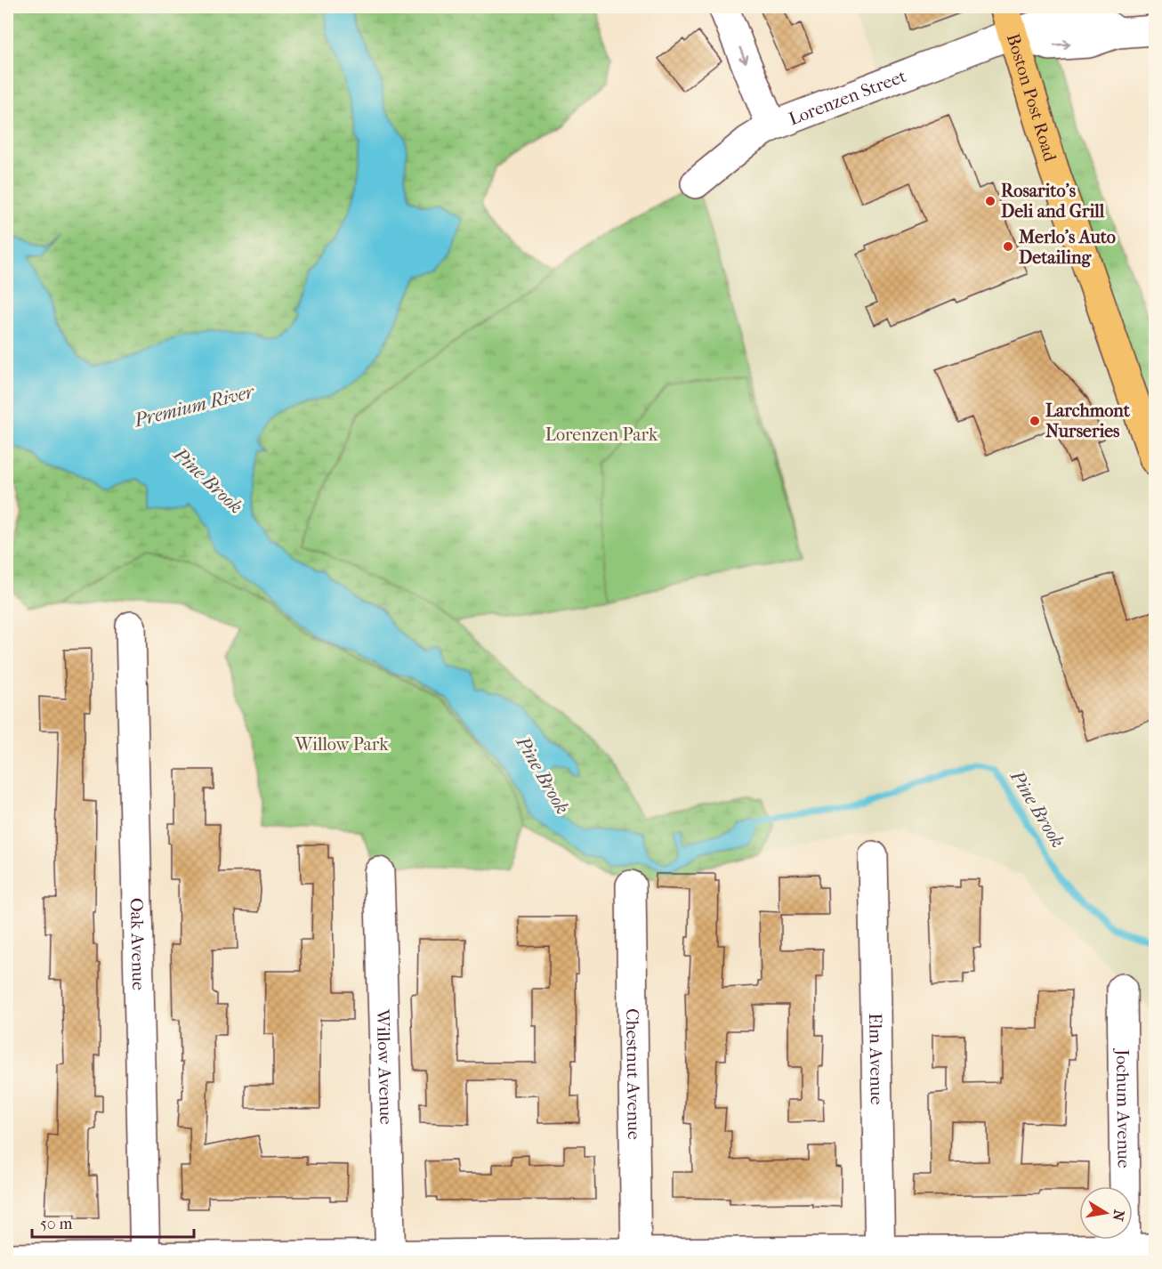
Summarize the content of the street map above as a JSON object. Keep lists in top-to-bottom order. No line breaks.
{"streets":{"main road":["Boston Post Road"],"street":["Lorenzen Street","Oak Avenue","Elm Avenue","Willow Avenue","Chestnut Avenue","Jochum Avenue"]},"crossings":[["Lorenzen Street","Boston Post Road"]],"water":["Premium River","Pine Brook"],"parks":["Lorenzen Park","Willow Park"],"places":["Rosarito's Deli and Grill","Merlo's Auto Detailing","Larchmont Nurseries"],"scale_bar":"50 m","north":"right"}
